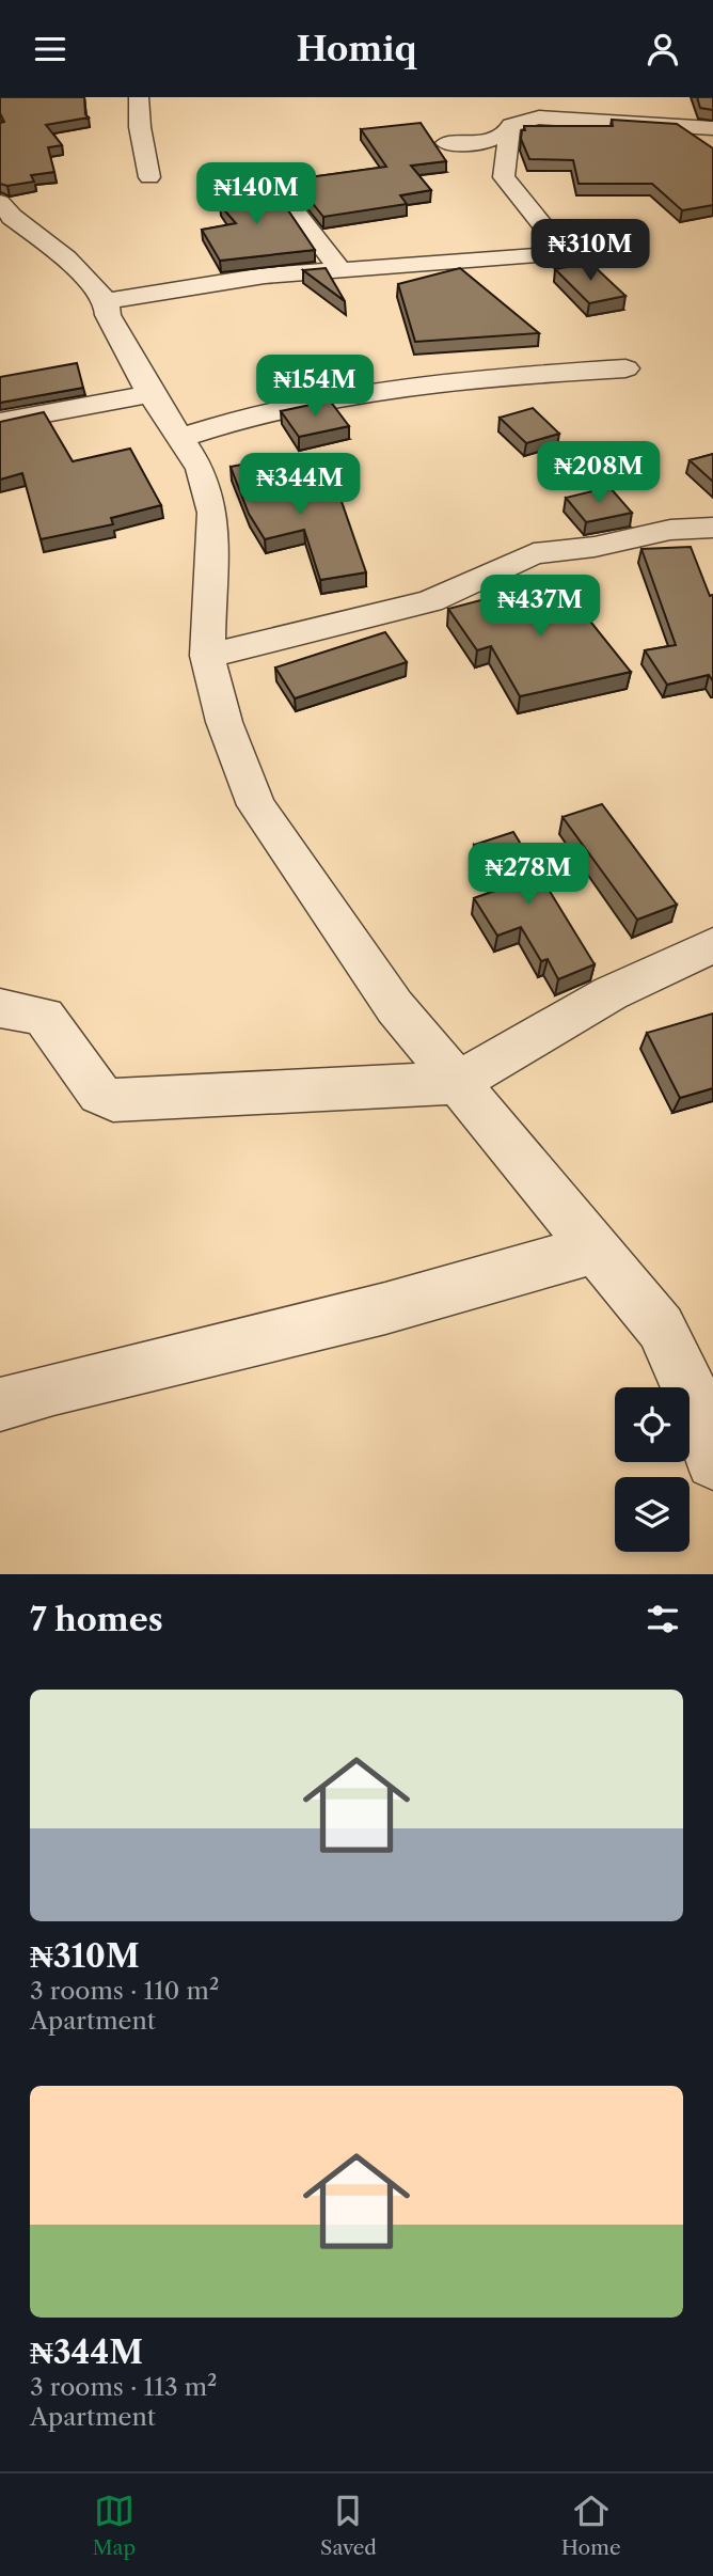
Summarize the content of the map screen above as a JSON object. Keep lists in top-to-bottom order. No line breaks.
{"page":{"header":"Homiq","price":["₦140M","₦310M","₦154M","₦208M","₦344M","₦437M","₦278M"],"heading":"7 homes","list":[{"name":"₦310M","note":"3 rooms · 110 m² · Apartment"},{"name":"₦344M","note":"3 rooms · 113 m² · Apartment"}],"tabs":["Map","Saved","Home"]}}
